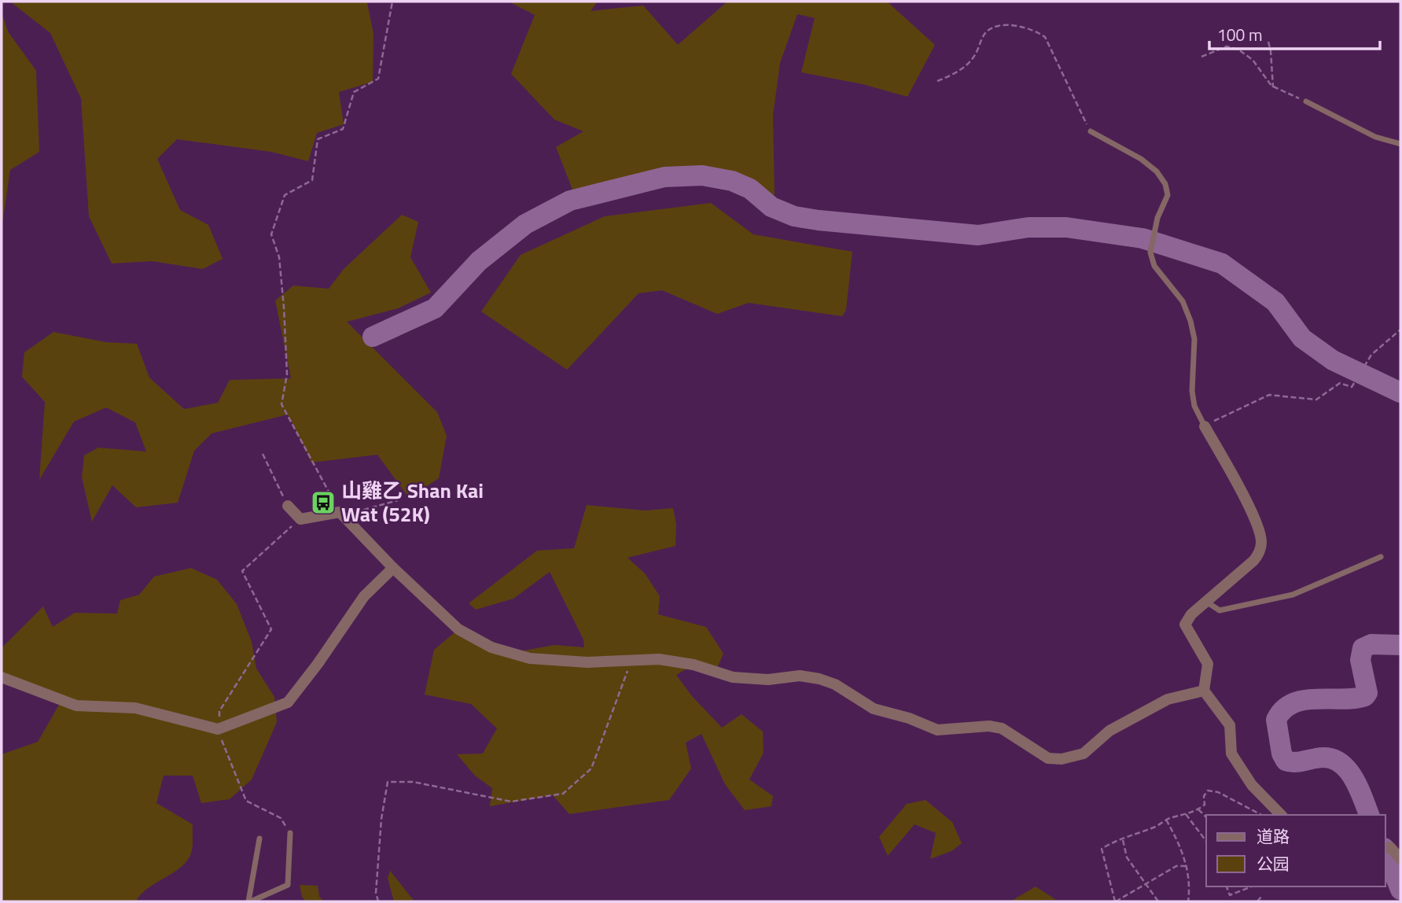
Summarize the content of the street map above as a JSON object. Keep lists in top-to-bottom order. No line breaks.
{"places":{"bus stop":["山雞乙 Shan Kai Wat (52K)"]},"legend":["道路","公园"],"scale_bar":"100 m"}
